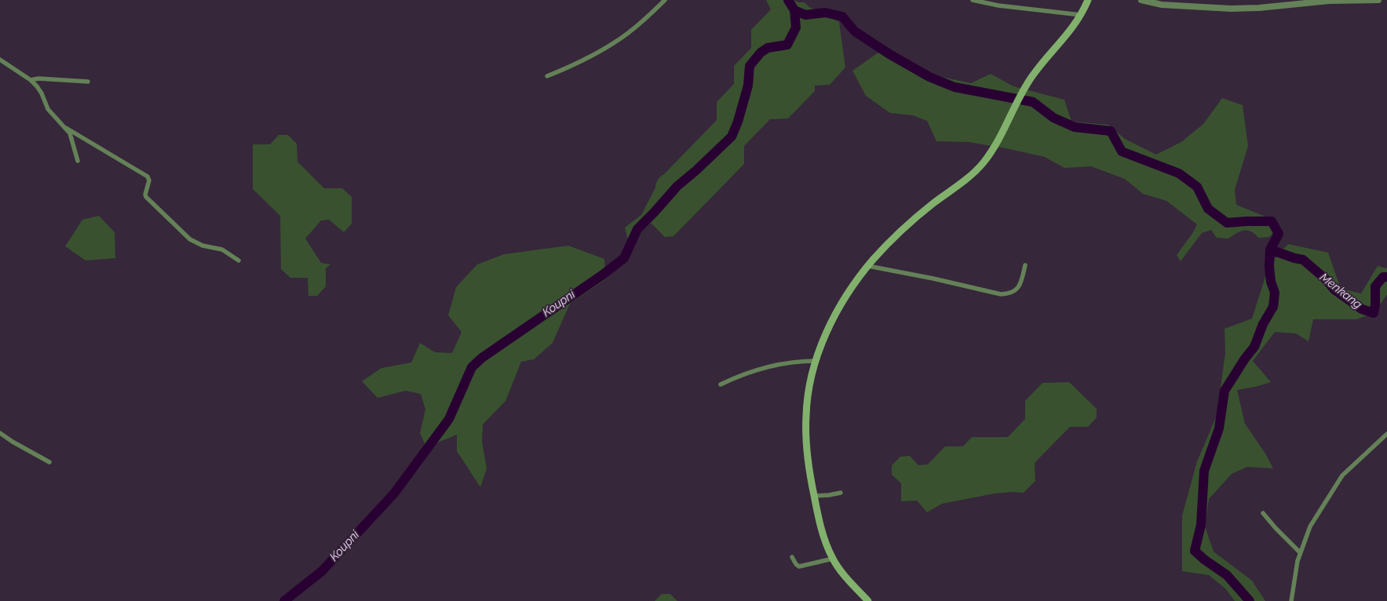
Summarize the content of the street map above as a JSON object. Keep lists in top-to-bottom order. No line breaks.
{"water":["Menkang","Koupni"]}
